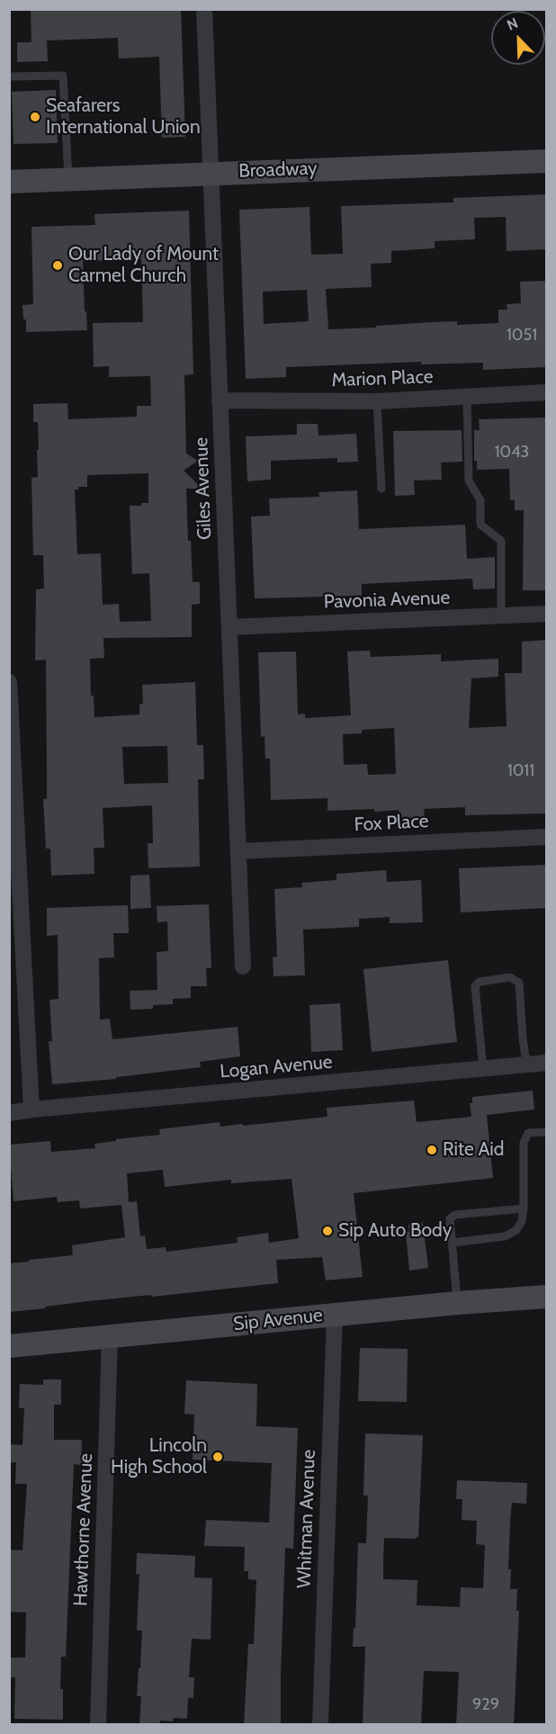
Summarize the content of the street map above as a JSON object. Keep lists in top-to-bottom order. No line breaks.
{"streets":{"street":["Broadway","Marion Place","Giles Avenue","Pavonia Avenue","Fox Place","Logan Avenue","Sip Avenue","Whitman Avenue","Hawthorne Avenue"]},"crossings":[["Broadway","Giles Avenue"],["Marion Place","Giles Avenue"],["Giles Avenue","Pavonia Avenue"],["Giles Avenue","Fox Place"],["Sip Avenue","Whitman Avenue"],["Sip Avenue","Hawthorne Avenue"]],"places":["Seafarers International Union","Our Lady of Mount Carmel Church","Rite Aid","Sip Auto Body","Lincoln High School"],"house_numbers":["1051","1043","1011","929"],"north":"top left"}
